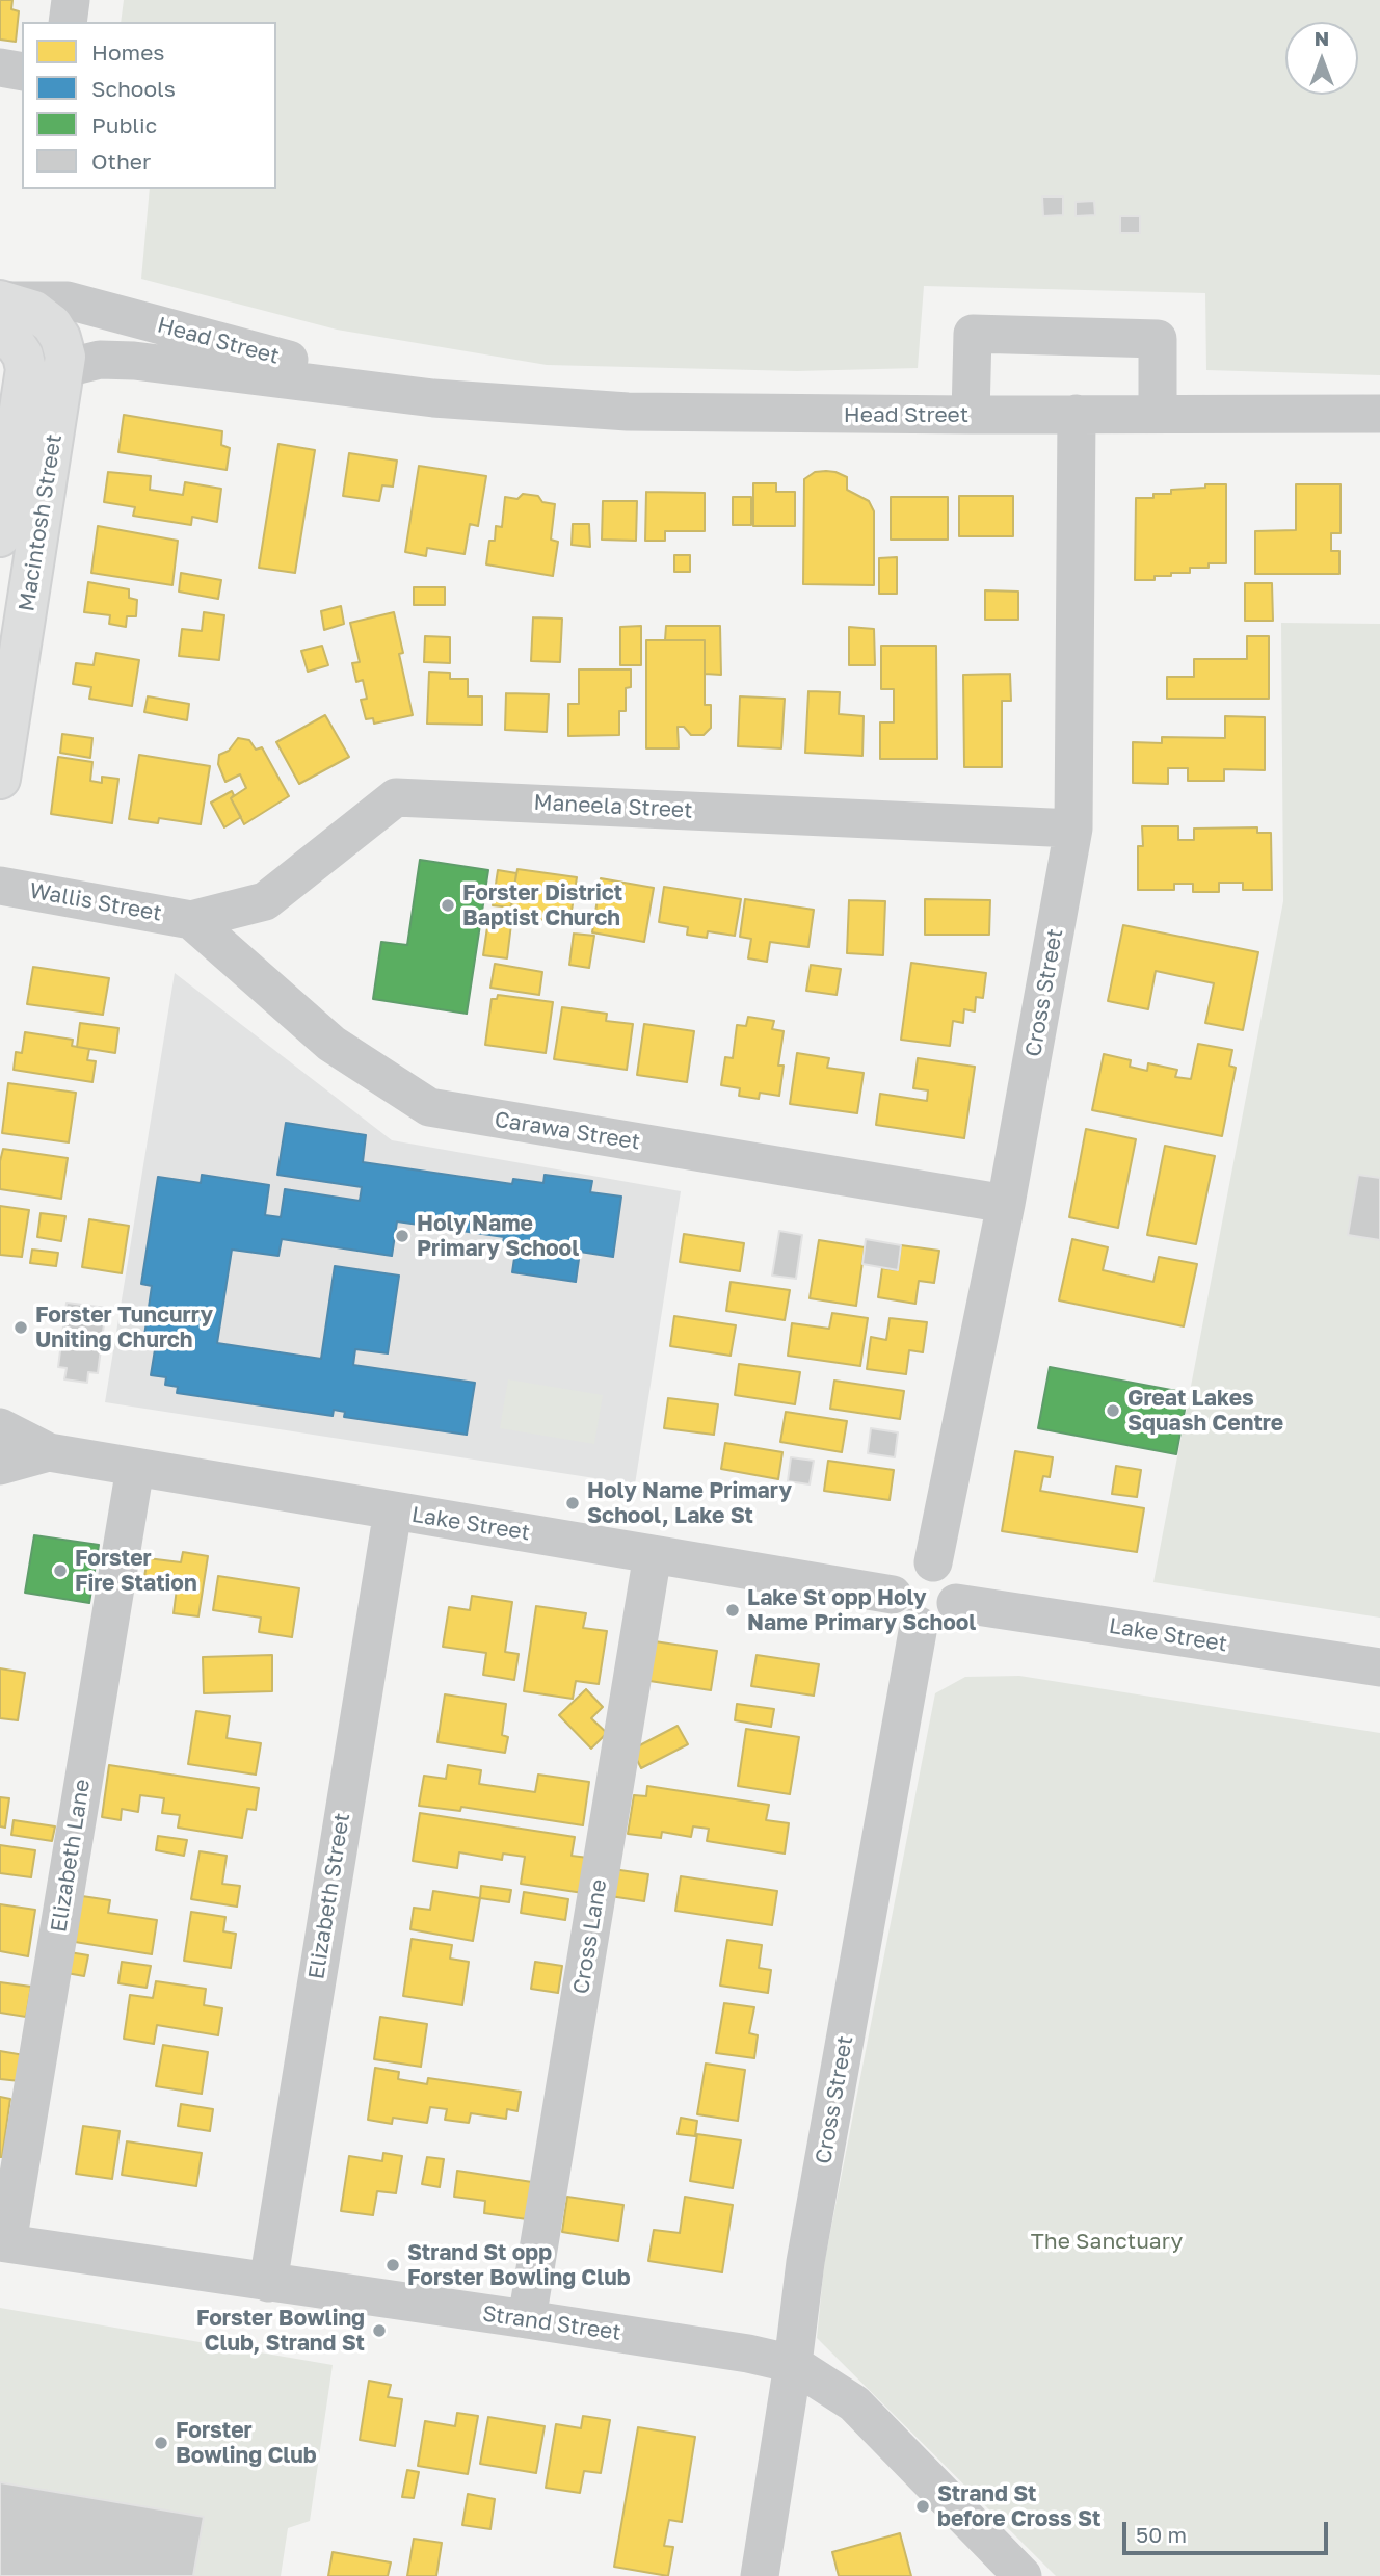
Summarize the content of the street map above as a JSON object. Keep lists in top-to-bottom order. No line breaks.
{"streets":{"main road":["Macintosh Street"],"street":["Head Street","Maneela Street","Wallis Street","Cross Street","Carawa Street","Lake Street","Elizabeth Lane","Elizabeth Street","Cross Lane","Strand Street"]},"crossings":[["Head Street","Macintosh Street"],["Head Street","Cross Street"],["Maneela Street","Wallis Street"],["Maneela Street","Cross Street"],["Maneela Street","Carawa Street"],["Wallis Street","Carawa Street"],["Cross Street","Carawa Street"],["Cross Street","Lake Street"],["Cross Street","Strand Street"],["Lake Street","Elizabeth Lane"],["Lake Street","Elizabeth Street"],["Lake Street","Cross Lane"],["Elizabeth Lane","Strand Street"],["Elizabeth Street","Strand Street"],["Cross Lane","Strand Street"]],"parks":["The Sanctuary"],"places":["Forster District Baptist Church","Holy Name Primary School","Forster Tuncurry Uniting Church","Great Lakes Squash Centre","Holy Name Primary School, Lake St","Forster Fire Station","Lake St opp Holy Name Primary School","Strand St opp Forster Bowling Club","Forster Bowling Club, Strand St","Forster Bowling Club","Strand St before Cross St"],"legend":["Homes","Schools","Public","Other"],"scale_bar":"50 m","north":"top"}
